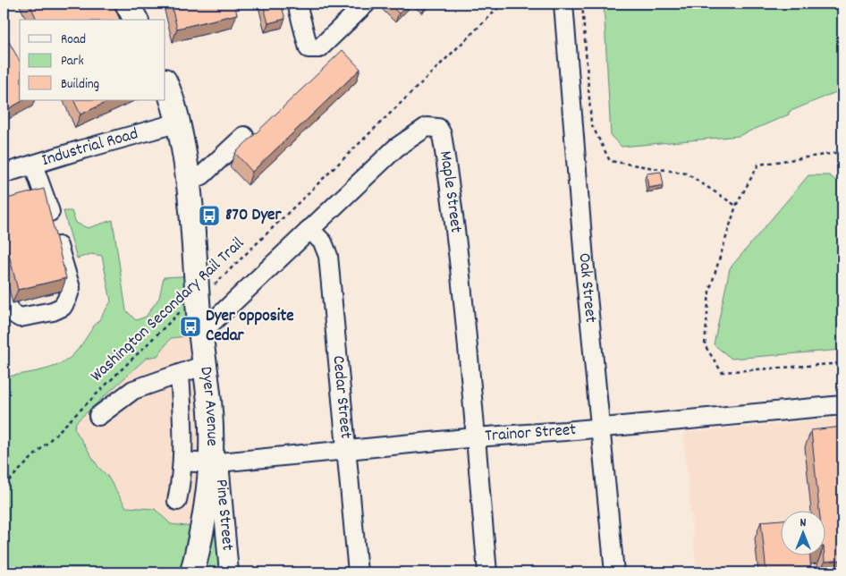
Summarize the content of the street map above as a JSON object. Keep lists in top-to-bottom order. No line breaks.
{"streets":{"main road":["Dyer Avenue"],"street":["Industrial Road","Maple Street","Oak Street","Cedar Street","Trainor Street","Pine Street"],"path":["Washington Secondary Rail Trail"]},"crossings":[["Industrial Road","Dyer Avenue"],["Maple Street","Cedar Street"],["Maple Street","Dyer Avenue"],["Maple Street","Trainor Street"],["Oak Street","Trainor Street"],["Washington Secondary Rail Trail","Dyer Avenue"],["Cedar Street","Trainor Street"],["Dyer Avenue","Trainor Street"],["Dyer Avenue","Pine Street"],["Trainor Street","Pine Street"]],"places":{"bus stop":["870 Dyer","Dyer opposite Cedar"]},"legend":["Road","Park","Building"],"north":"top"}
